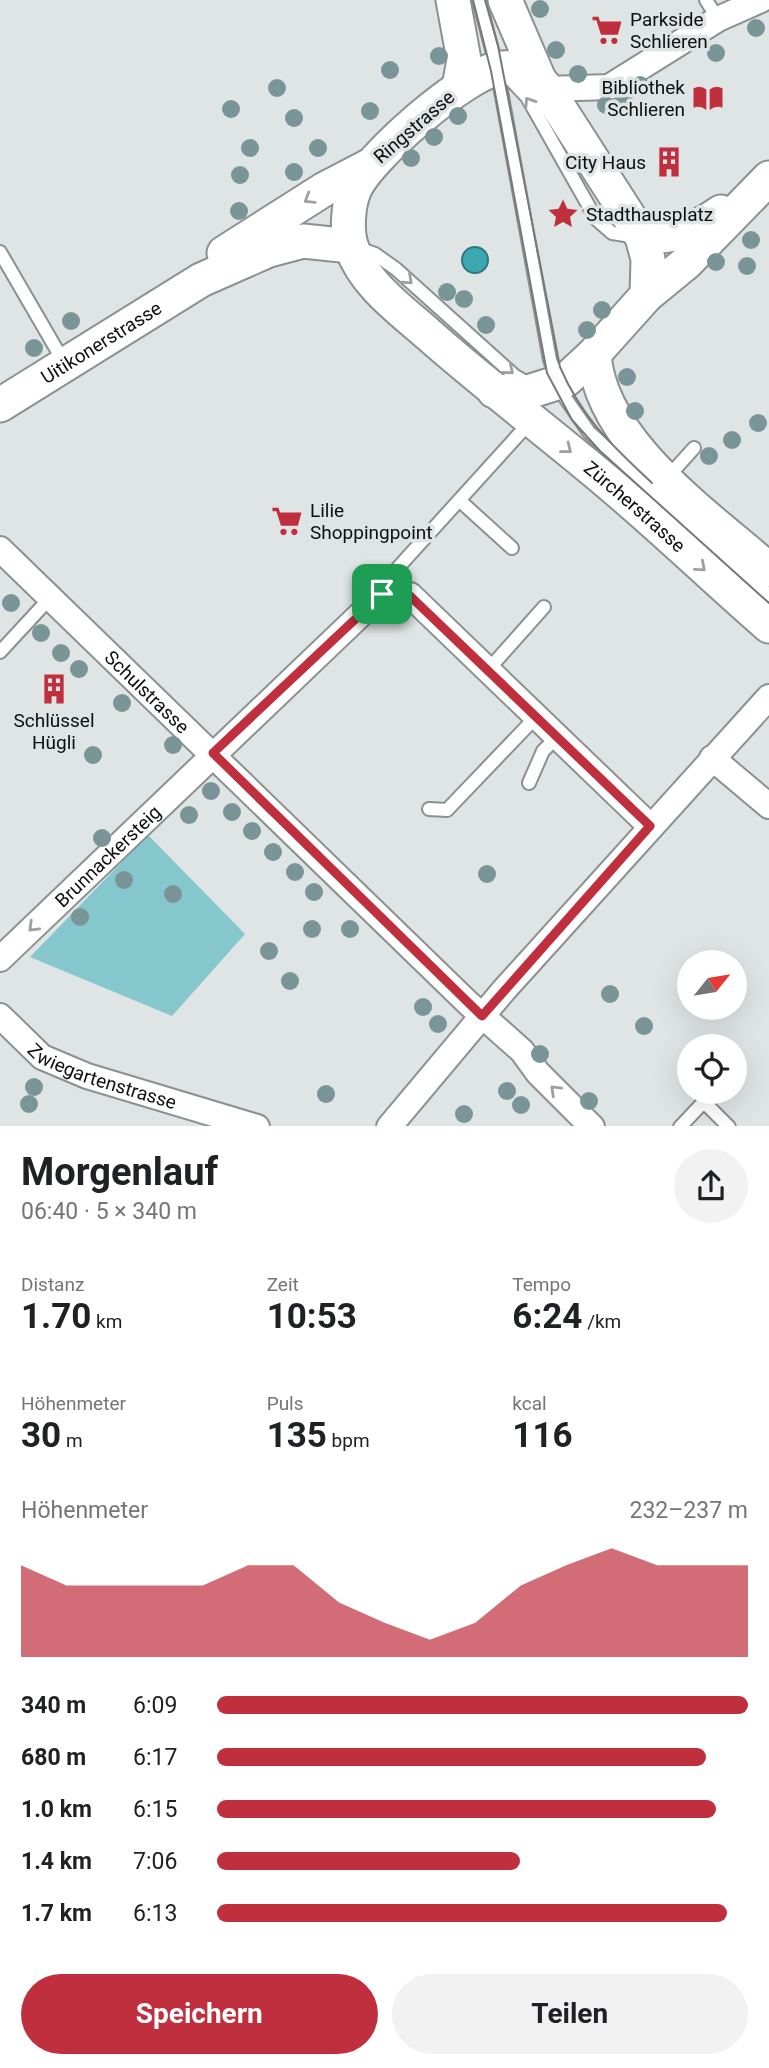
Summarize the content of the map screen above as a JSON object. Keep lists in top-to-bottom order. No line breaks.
{"streets":{"main road":["Ringstrasse","Uitikonerstrasse","Zürcherstrasse"],"street":["Schulstrasse","Brunnackersteig","Zwiegartenstrasse"]},"crossings":[["Ringstrasse","Uitikonerstrasse"],["Schulstrasse","Brunnackersteig"]],"one_way":["Brunnackersteig"],"places":{"supermarket":["Parkside Schlieren","Lilie Shoppingpoint"],"library":["Bibliothek Schlieren"],"building":["City Haus","Schlüssel Hügli"],"place":["Stadthausplatz"]},"north":"top right","page":{"heading":["Morgenlauf","06:40 · 5 × 340 m"],"stats":[["Distanz","1.70 km"],["Zeit","10:53"],["Tempo","6:24 /km"],["Höhenmeter","30 m"],["Puls","135 bpm"],["kcal","116"]],"chart":["Höhenmeter","232–237 m"],"list":[{"name":"340 m","note":"6:09"},{"name":"680 m","note":"6:17"},{"name":"1.0 km","note":"6:15"},{"name":"1.4 km","note":"7:06"},{"name":"1.7 km","note":"6:13"}],"buttons":["Speichern","Teilen"]}}
